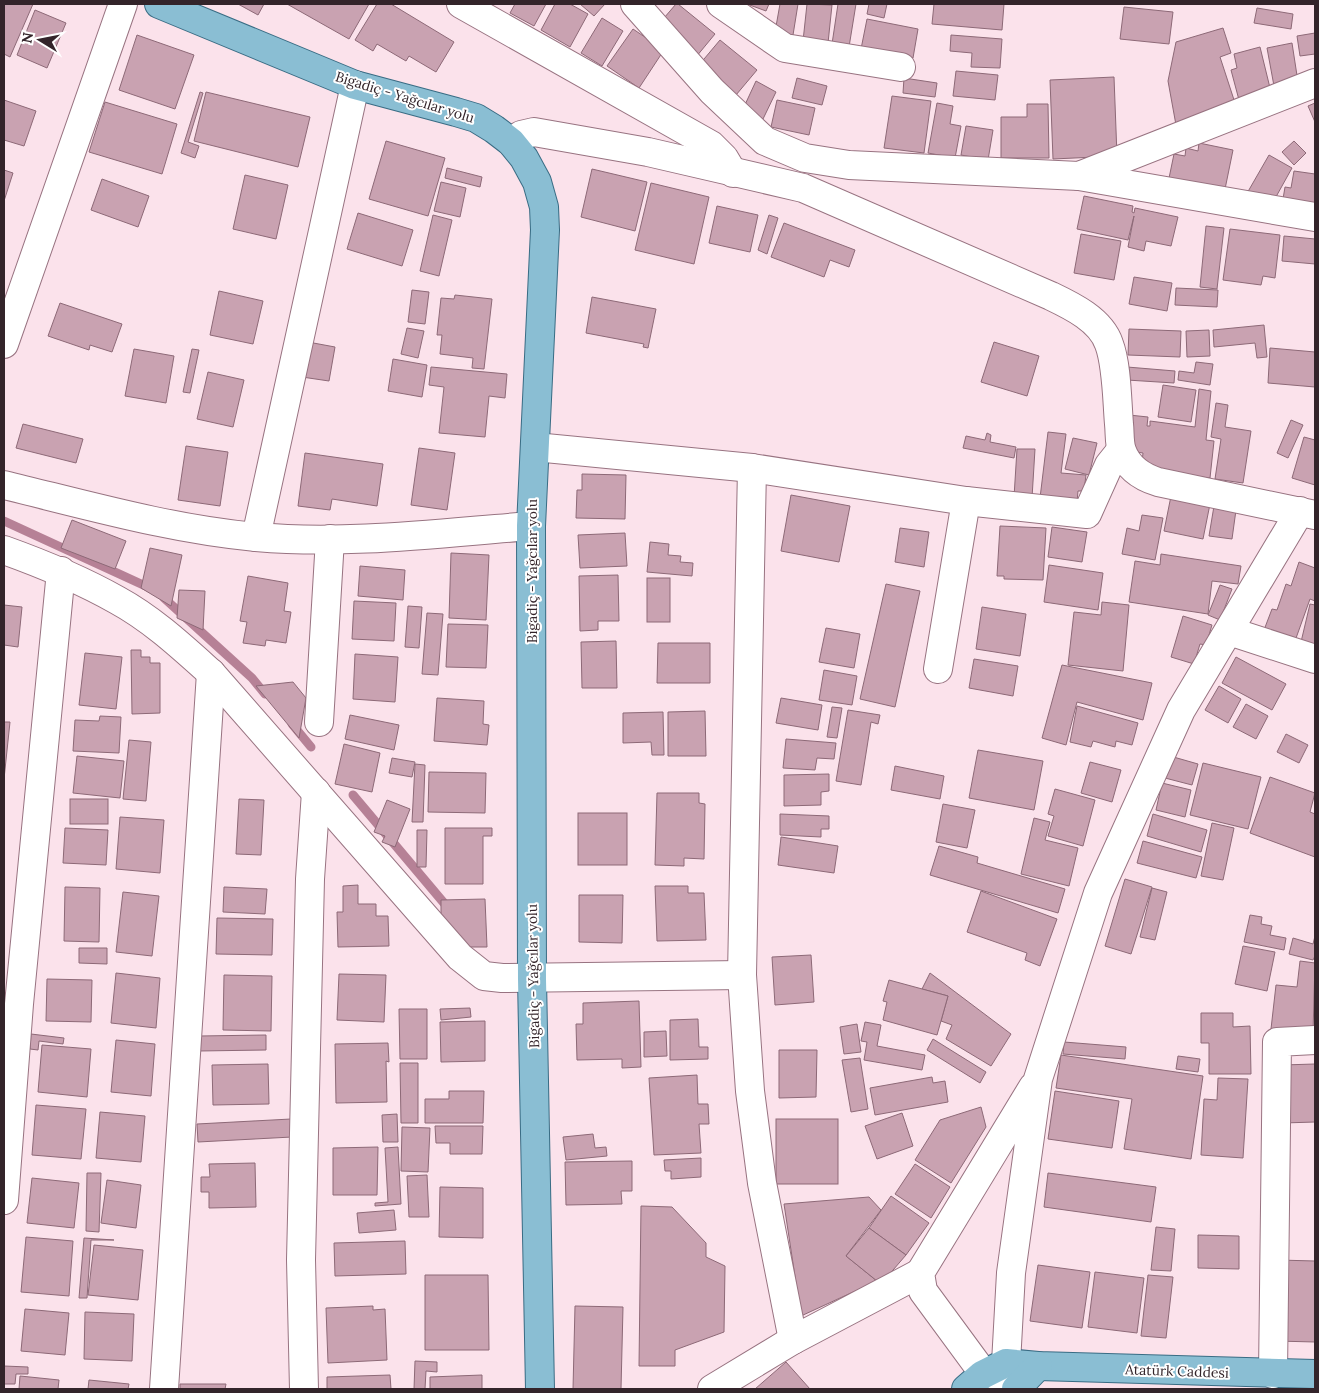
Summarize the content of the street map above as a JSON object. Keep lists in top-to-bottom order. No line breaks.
{"streets":{"main road":["Bigadiç - Yağcılar yolu","Atatürk Caddesi"]},"north":"left"}
